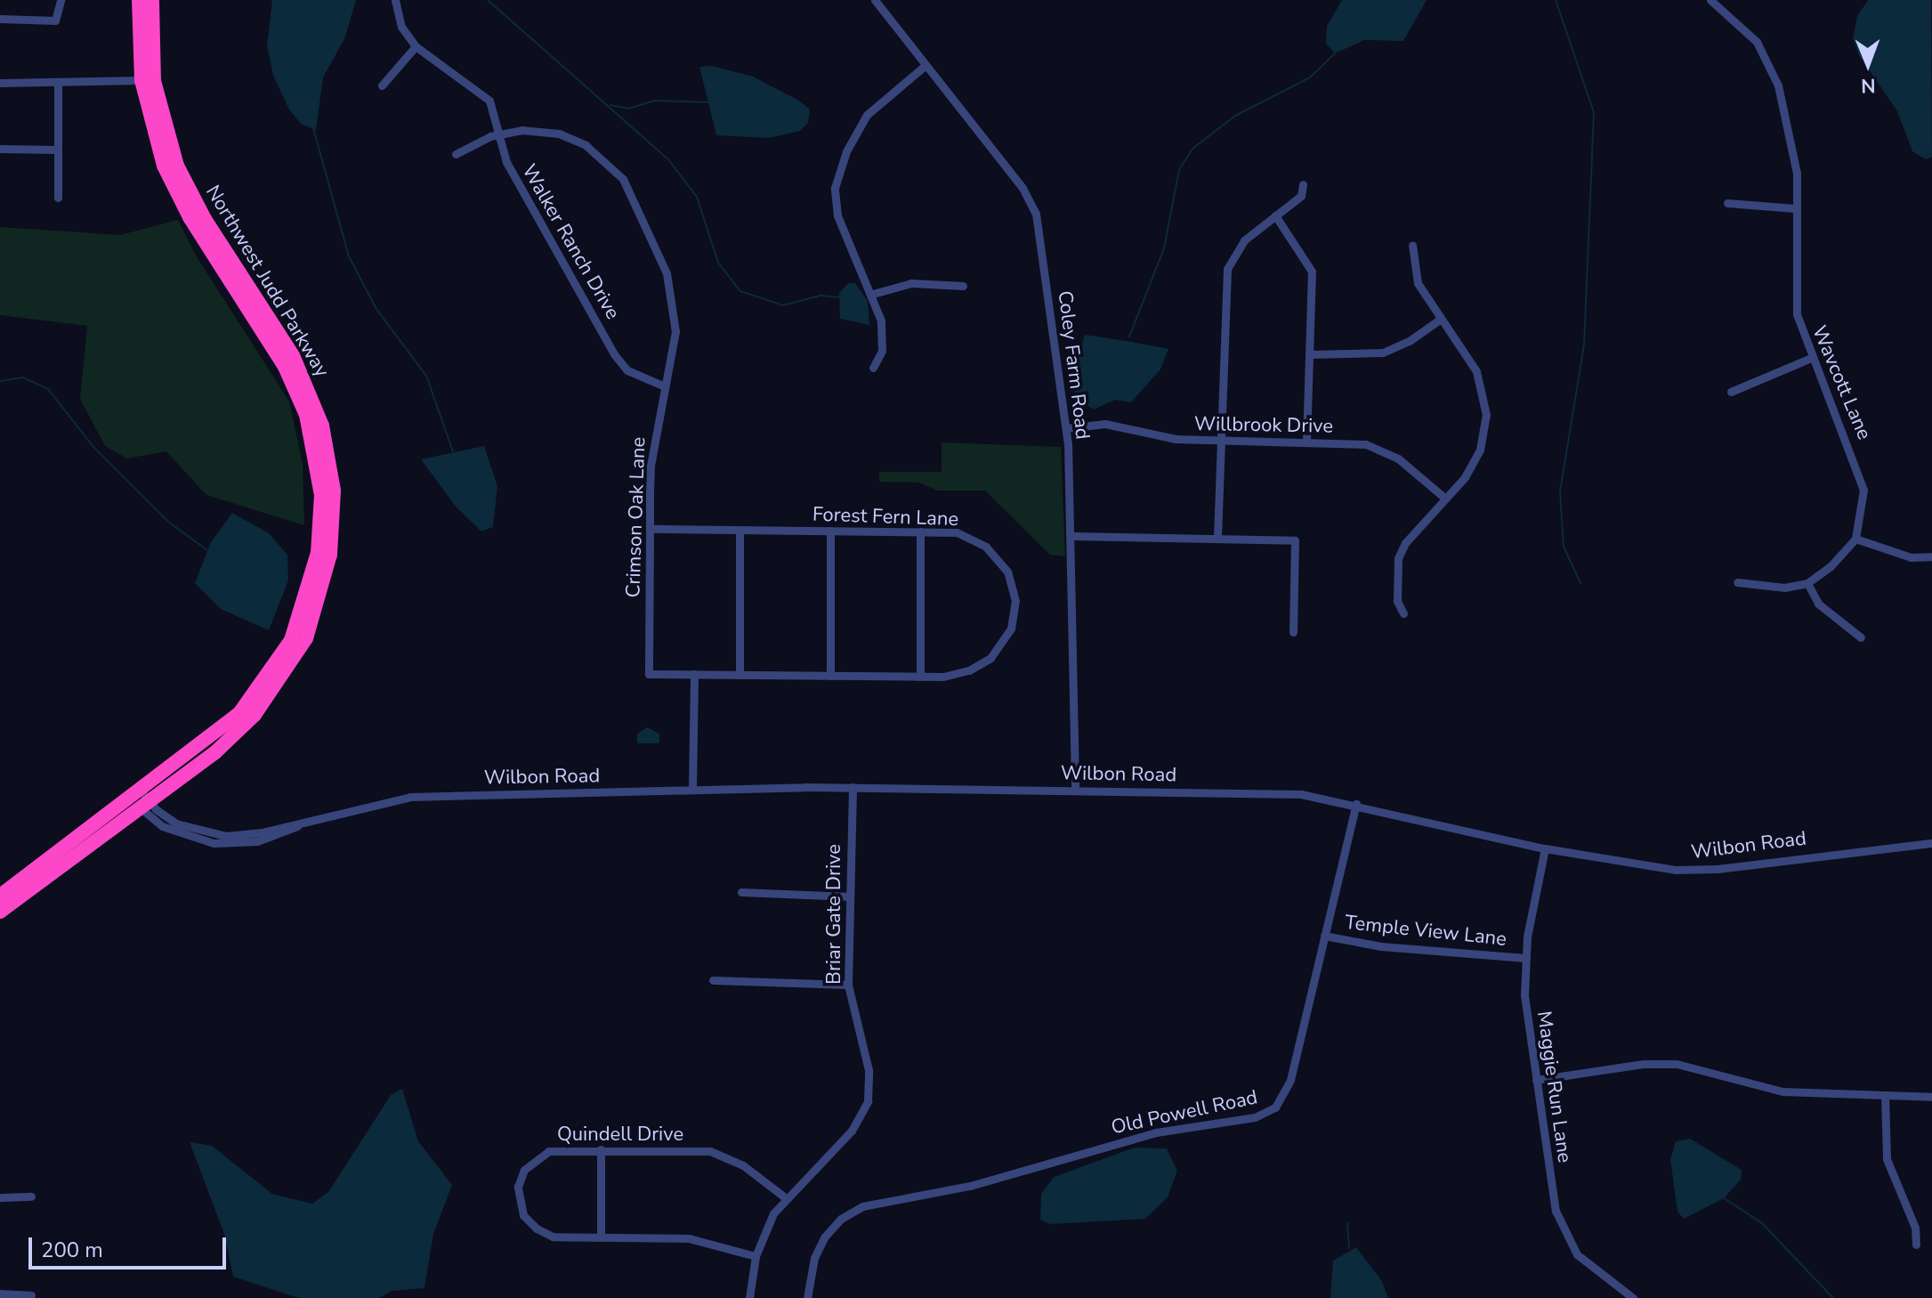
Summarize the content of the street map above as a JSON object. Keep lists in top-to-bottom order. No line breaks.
{"streets":{"highway":["Northwest Judd Parkway"],"street":["Walker Ranch Drive","Coley Farm Road","Wavcott Lane","Willbrook Drive","Crimson Oak Lane","Forest Fern Lane","Wilbon Road","Briar Gate Drive","Temple View Lane","Maggie Run Lane","Old Powell Road","Quindell Drive"]},"crossings":[["Walker Ranch Drive","Crimson Oak Lane"],["Northwest Judd Parkway","Wilbon Road"],["Coley Farm Road","Willbrook Drive"],["Coley Farm Road","Wilbon Road"],["Crimson Oak Lane","Forest Fern Lane"],["Wilbon Road","Briar Gate Drive"],["Wilbon Road","Maggie Run Lane"],["Wilbon Road","Old Powell Road"],["Briar Gate Drive","Quindell Drive"],["Temple View Lane","Maggie Run Lane"],["Temple View Lane","Old Powell Road"]],"scale_bar":"200 m","north":"bottom"}
